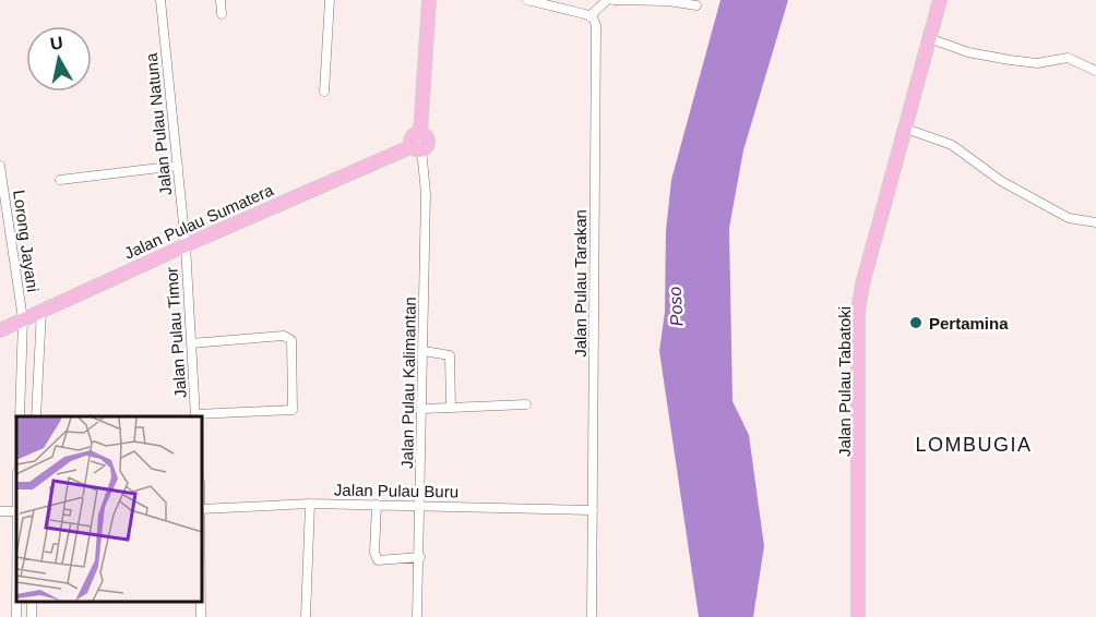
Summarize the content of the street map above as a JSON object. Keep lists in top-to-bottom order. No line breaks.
{"streets":{"highway":["Jalan Pulau Sumatera","Jalan Pulau Tabatoki"],"street":["Jalan Pulau Natuna","Lorong Jayani","Jalan Pulau Tarakan","Jalan Pulau Timor","Jalan Pulau Kalimantan","Jalan Pulau Buru"]},"crossings":[["Jalan Pulau Natuna","Jalan Pulau Sumatera"],["Jalan Pulau Natuna","Jalan Pulau Timor"],["Jalan Pulau Sumatera","Lorong Jayani"],["Jalan Pulau Sumatera","Jalan Pulau Timor"],["Jalan Pulau Sumatera","Jalan Pulau Kalimantan"],["Jalan Pulau Tarakan","Jalan Pulau Buru"],["Jalan Pulau Kalimantan","Jalan Pulau Buru"]],"districts":["LOMBUGIA"],"water":["Poso"],"places":["Pertamina"],"north":"top"}
